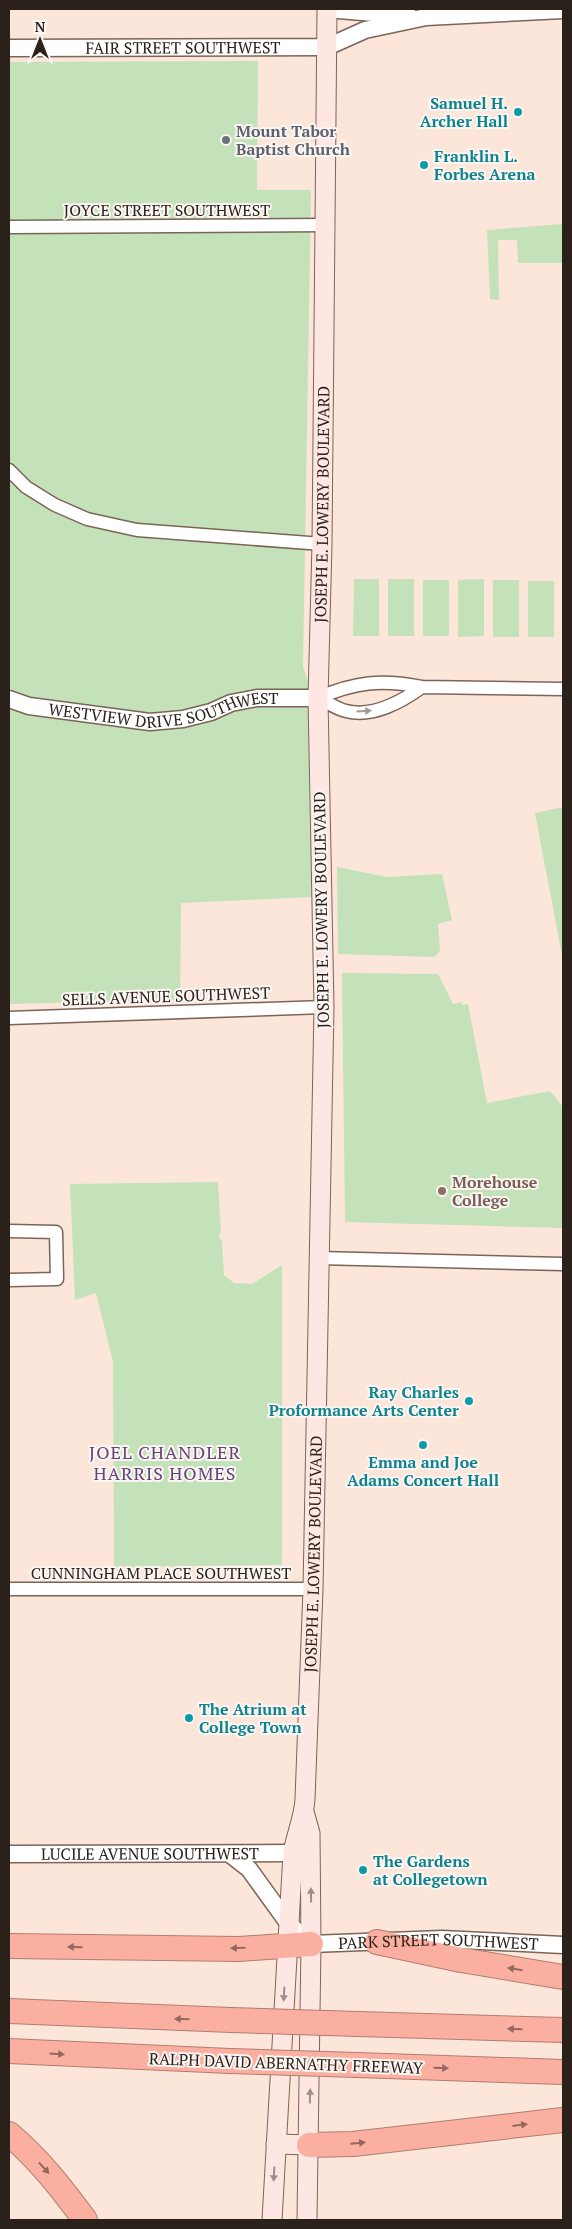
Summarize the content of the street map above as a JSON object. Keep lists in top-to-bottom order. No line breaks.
{"streets":{"highway":["RALPH DAVID ABERNATHY FREEWAY"],"main road":["JOSEPH E. LOWERY BOULEVARD"],"street":["FAIR STREET SOUTHWEST","JOYCE STREET SOUTHWEST","WESTVIEW DRIVE SOUTHWEST","SELLS AVENUE SOUTHWEST","CUNNINGHAM PLACE SOUTHWEST","LUCILE AVENUE SOUTHWEST","PARK STREET SOUTHWEST"]},"crossings":[["FAIR STREET SOUTHWEST","JOSEPH E. LOWERY BOULEVARD"],["JOYCE STREET SOUTHWEST","JOSEPH E. LOWERY BOULEVARD"],["JOSEPH E. LOWERY BOULEVARD","WESTVIEW DRIVE SOUTHWEST"],["JOSEPH E. LOWERY BOULEVARD","SELLS AVENUE SOUTHWEST"],["JOSEPH E. LOWERY BOULEVARD","CUNNINGHAM PLACE SOUTHWEST"],["JOSEPH E. LOWERY BOULEVARD","LUCILE AVENUE SOUTHWEST"],["JOSEPH E. LOWERY BOULEVARD","PARK STREET SOUTHWEST"]],"districts":["JOEL CHANDLER HARRIS HOMES"],"places":["Samuel H. Archer Hall","Mount Tabor Baptist Church","Franklin L. Forbes Arena","Morehouse College","Ray Charles Proformance Arts Center","Emma and Joe Adams Concert Hall","The Atrium at College Town","The Gardens at Collegetown"],"north":"top"}
